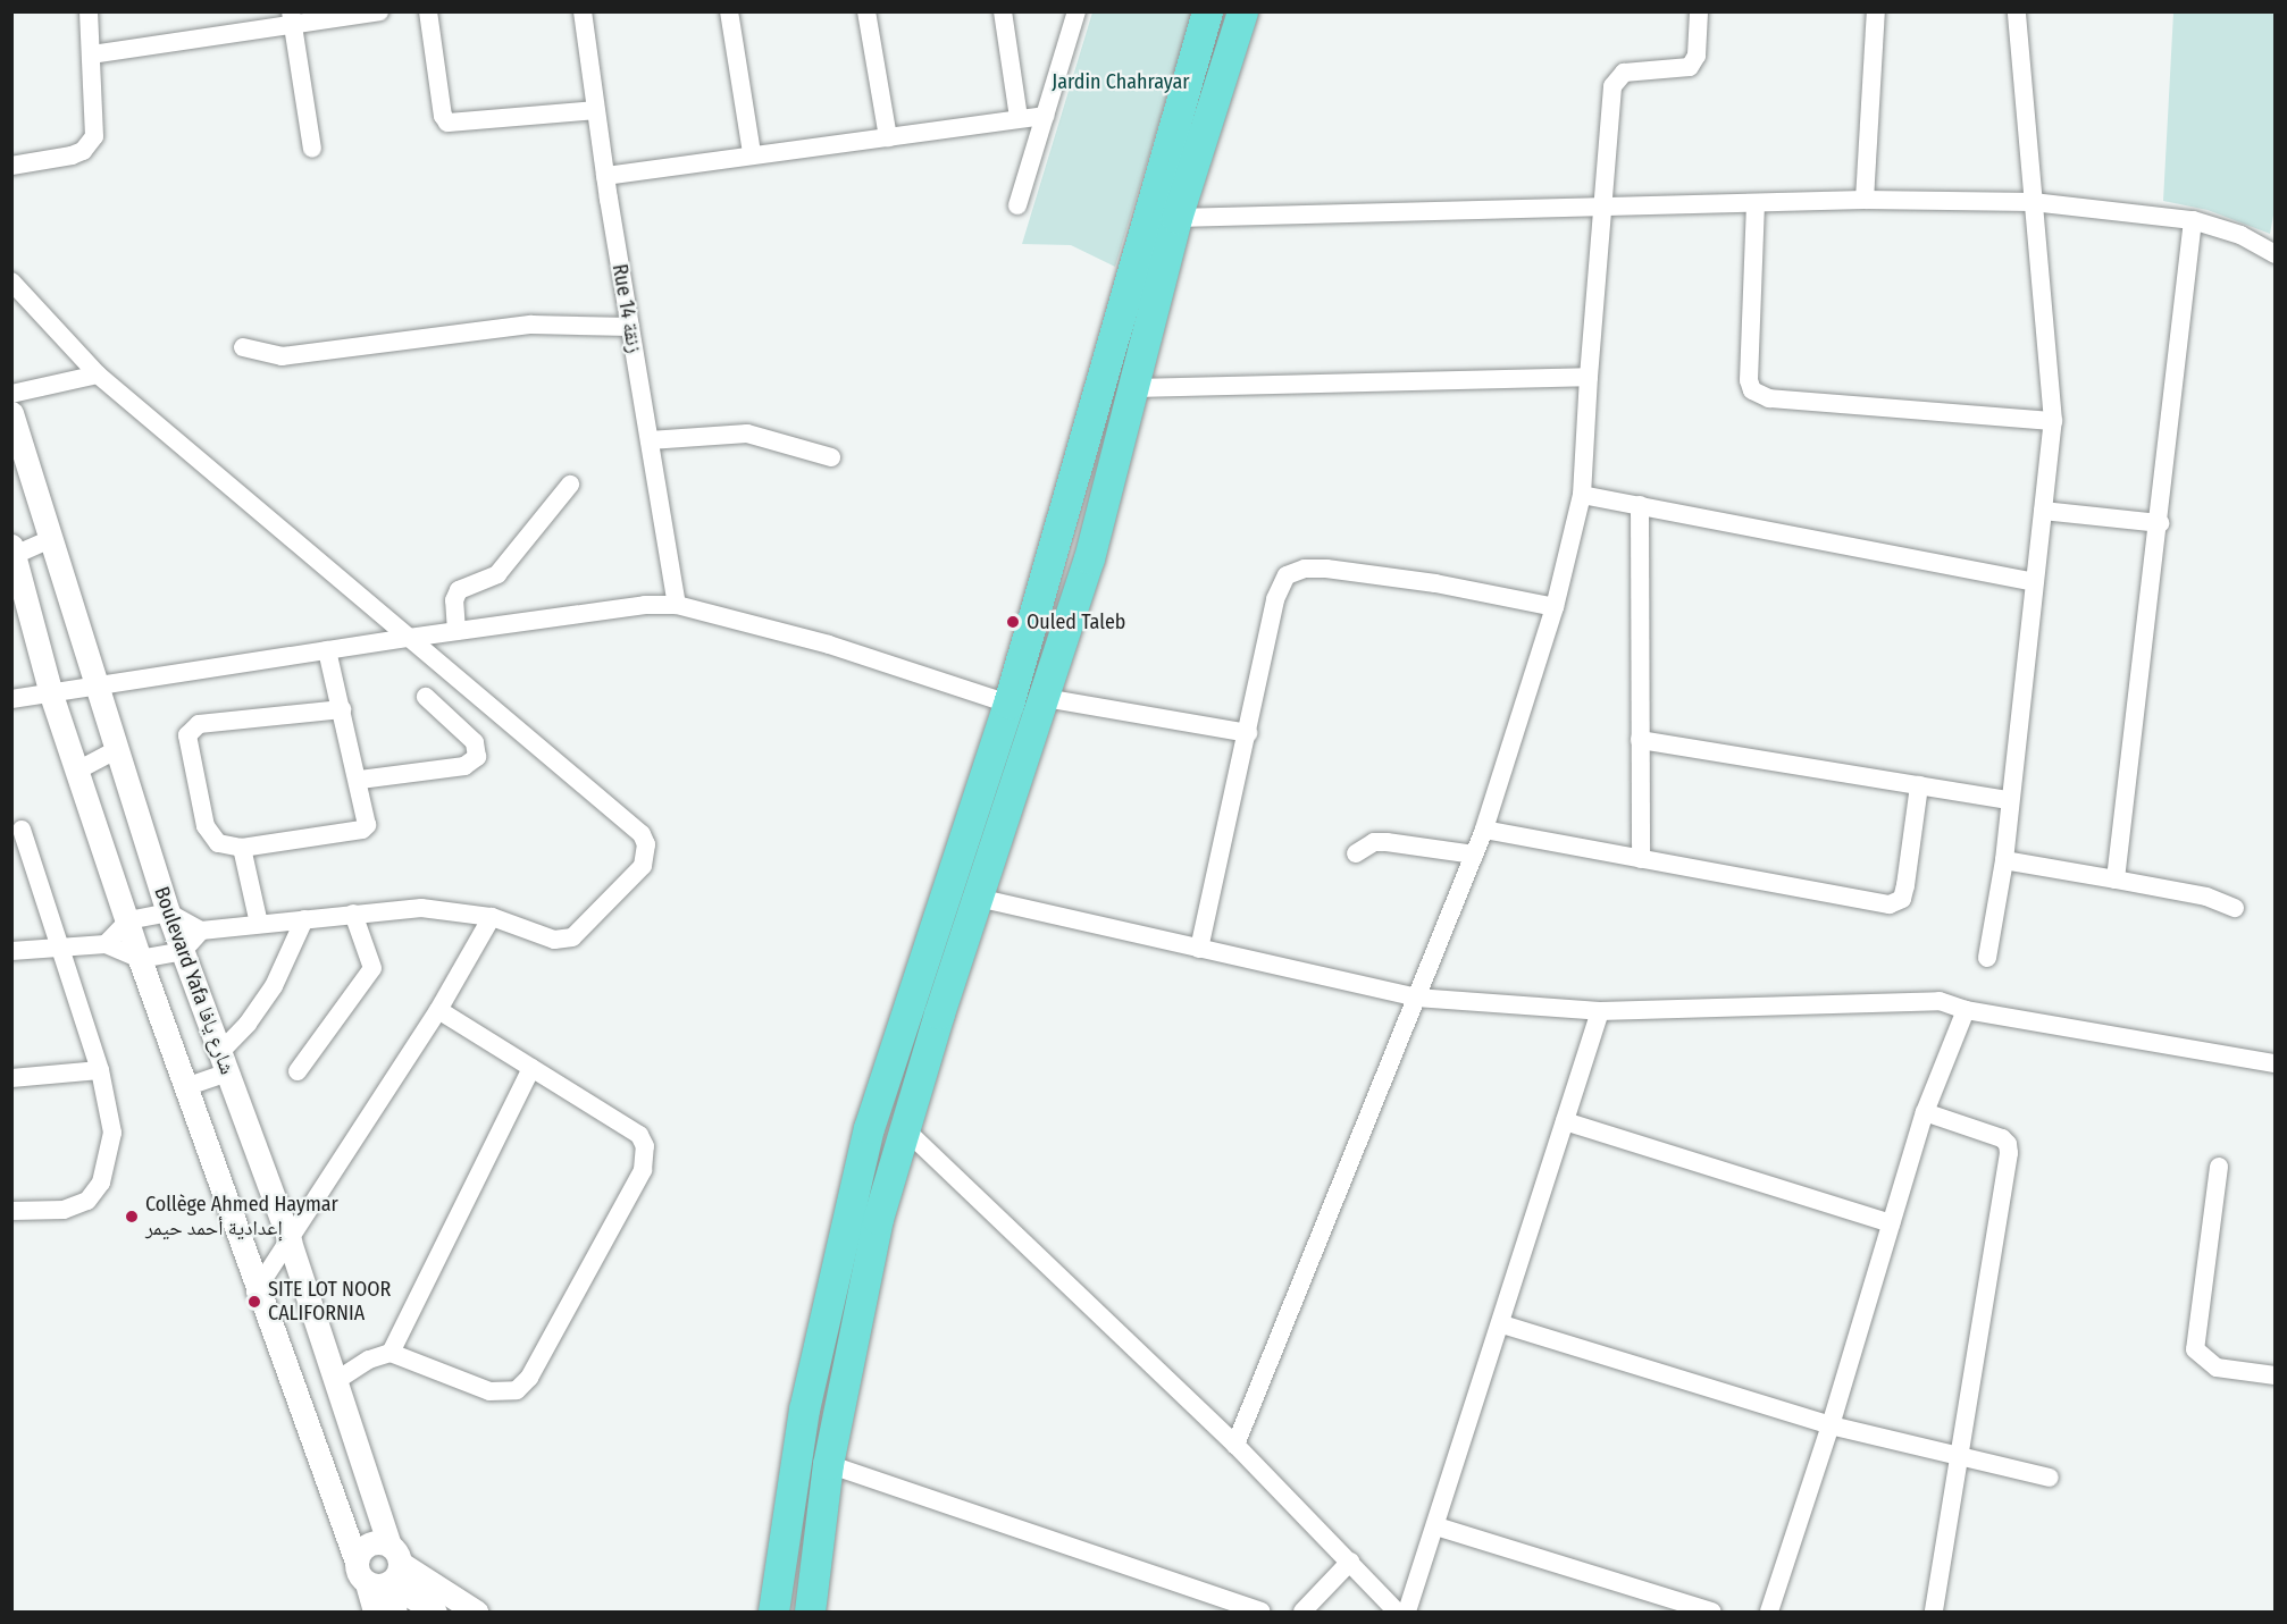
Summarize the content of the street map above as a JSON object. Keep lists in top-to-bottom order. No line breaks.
{"streets":{"street":["Rue 14 زنقة","Boulevard Yafa شارع يافا"]},"parks":["Jardin Chahrayar"],"places":["Ouled Taleb","Collège Ahmed Haymar إعدادية أحمد حيمر","SITE LOT NOOR CALIFORNIA"]}
